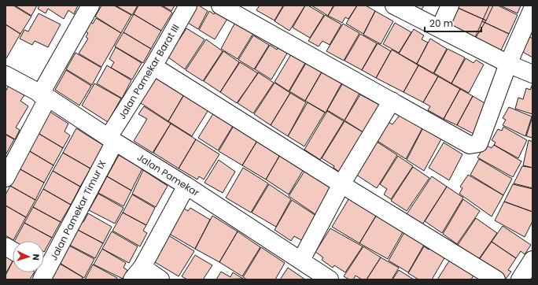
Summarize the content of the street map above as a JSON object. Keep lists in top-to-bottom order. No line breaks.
{"streets":{"street":["Jalan Pamekar Barat III","Jalan Pamekar","Jalan Pamekar Timur IX"]},"crossings":[["Jalan Pamekar Barat III","Jalan Pamekar"],["Jalan Pamekar Barat III","Jalan Pamekar Timur IX"],["Jalan Pamekar","Jalan Pamekar Timur IX"]],"scale_bar":"20 m","north":"right"}
